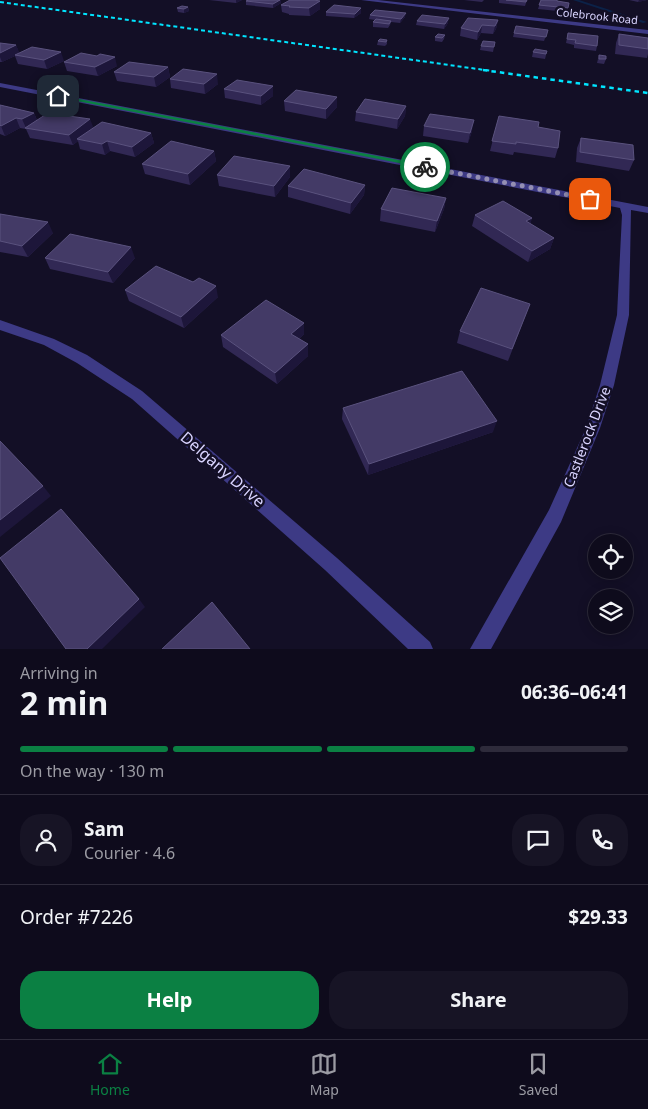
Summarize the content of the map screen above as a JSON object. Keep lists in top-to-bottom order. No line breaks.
{"streets":{"street":["Colebrook Road","Castlerock Drive","Delgany Drive"]},"page":{"heading":["2 min","Arriving in","06:36–06:41"],"panel":["Sam","Courier · 4.6","Order #7226","$29.33"],"bar":"On the way · 130 m","buttons":["Help","Share"],"tabs":["Home","Map","Saved"]}}
